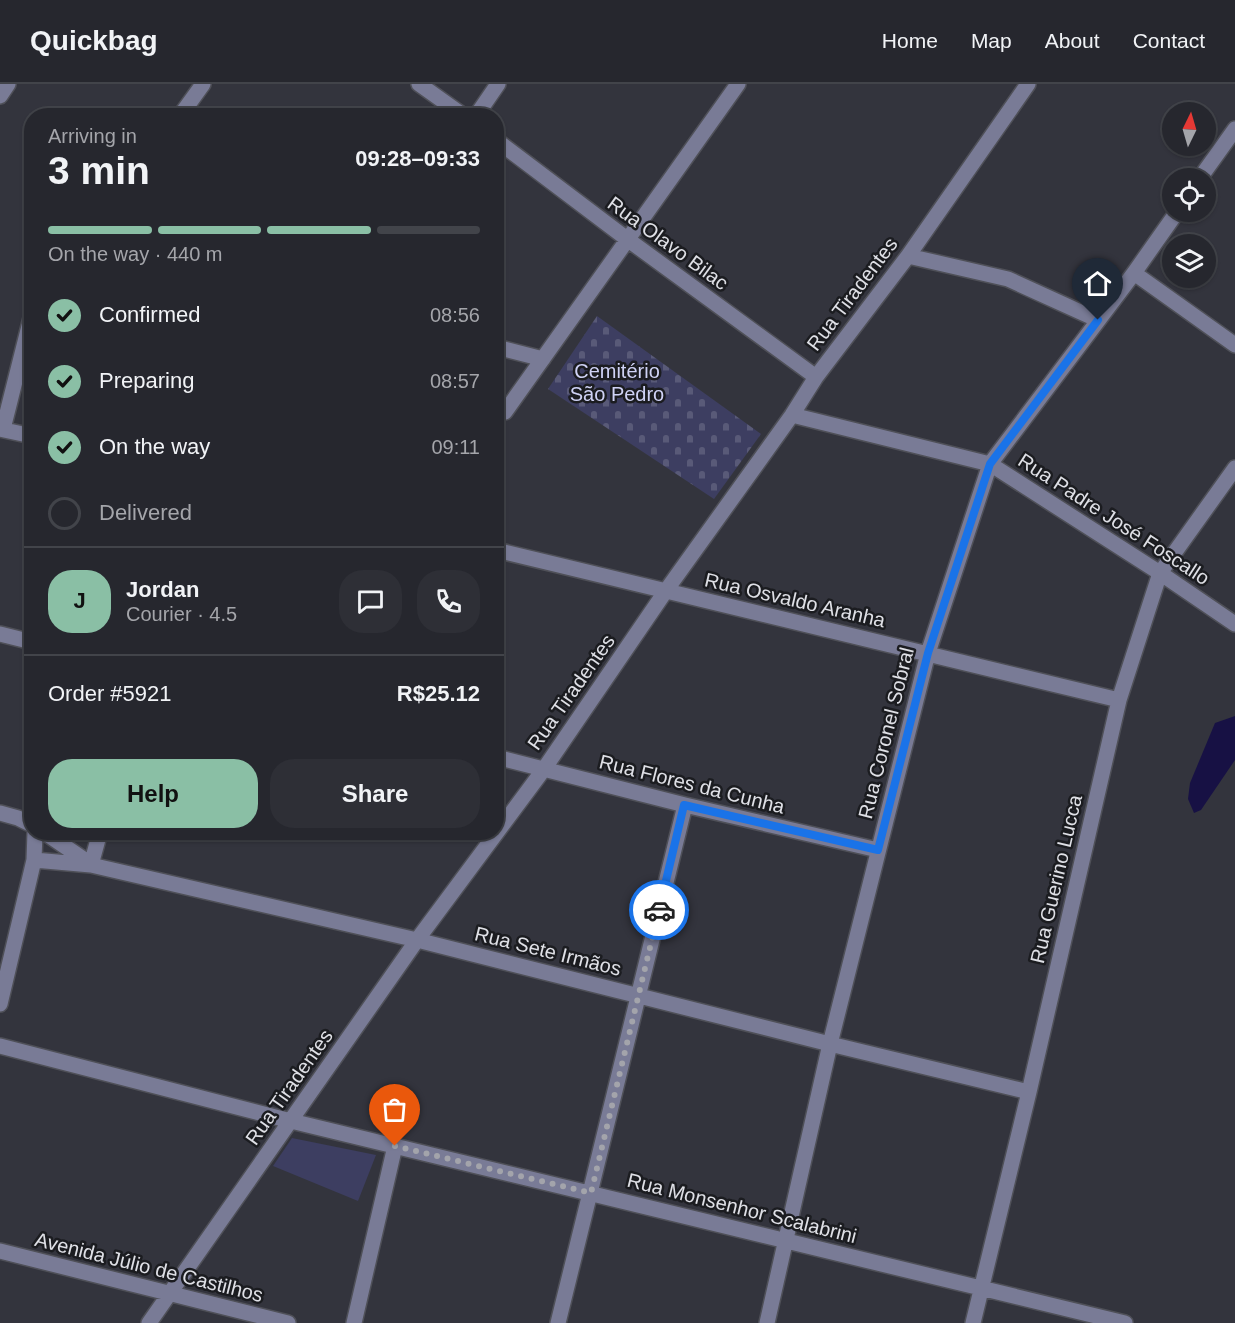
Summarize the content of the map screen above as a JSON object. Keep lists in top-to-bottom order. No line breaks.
{"streets":{"street":["Rua Olavo Bilac","Rua Tiradentes","Rua Padre José Foscallo","Rua Osvaldo Aranha","Rua Coronel Sobral","Rua Flores da Cunha","Rua Guerino Lucca","Rua Sete Irmãos","Rua Monsenhor Scalabrini","Avenida Júlio de Castilhos"]},"crossings":[["Rua Olavo Bilac","Rua Tiradentes"],["Rua Tiradentes","Rua Padre José Foscallo"],["Rua Tiradentes","Rua Osvaldo Aranha"],["Rua Tiradentes","Rua Flores da Cunha"],["Rua Tiradentes","Rua Sete Irmãos"],["Rua Tiradentes","Rua Monsenhor Scalabrini"],["Rua Tiradentes","Avenida Júlio de Castilhos"],["Rua Padre José Foscallo","Rua Coronel Sobral"],["Rua Padre José Foscallo","Rua Guerino Lucca"],["Rua Osvaldo Aranha","Rua Coronel Sobral"],["Rua Osvaldo Aranha","Rua Guerino Lucca"],["Rua Coronel Sobral","Rua Flores da Cunha"],["Rua Coronel Sobral","Rua Sete Irmãos"],["Rua Coronel Sobral","Rua Monsenhor Scalabrini"],["Rua Guerino Lucca","Rua Sete Irmãos"],["Rua Guerino Lucca","Rua Monsenhor Scalabrini"]],"parks":["Cemitério São Pedro"],"north":"top","page":{"header":"Quickbag","nav":["Home","Map","About","Contact"],"heading":["3 min","Arriving in","09:28–09:33"],"panel":["Jordan","Courier · 4.5","Order #5921","R$25.12"],"bar":"On the way · 440 m","list":[["Confirmed","08:56"],["Preparing","08:57"],["On the way","09:11"],"Delivered"],"round":"J","buttons":["Help","Share"]}}
